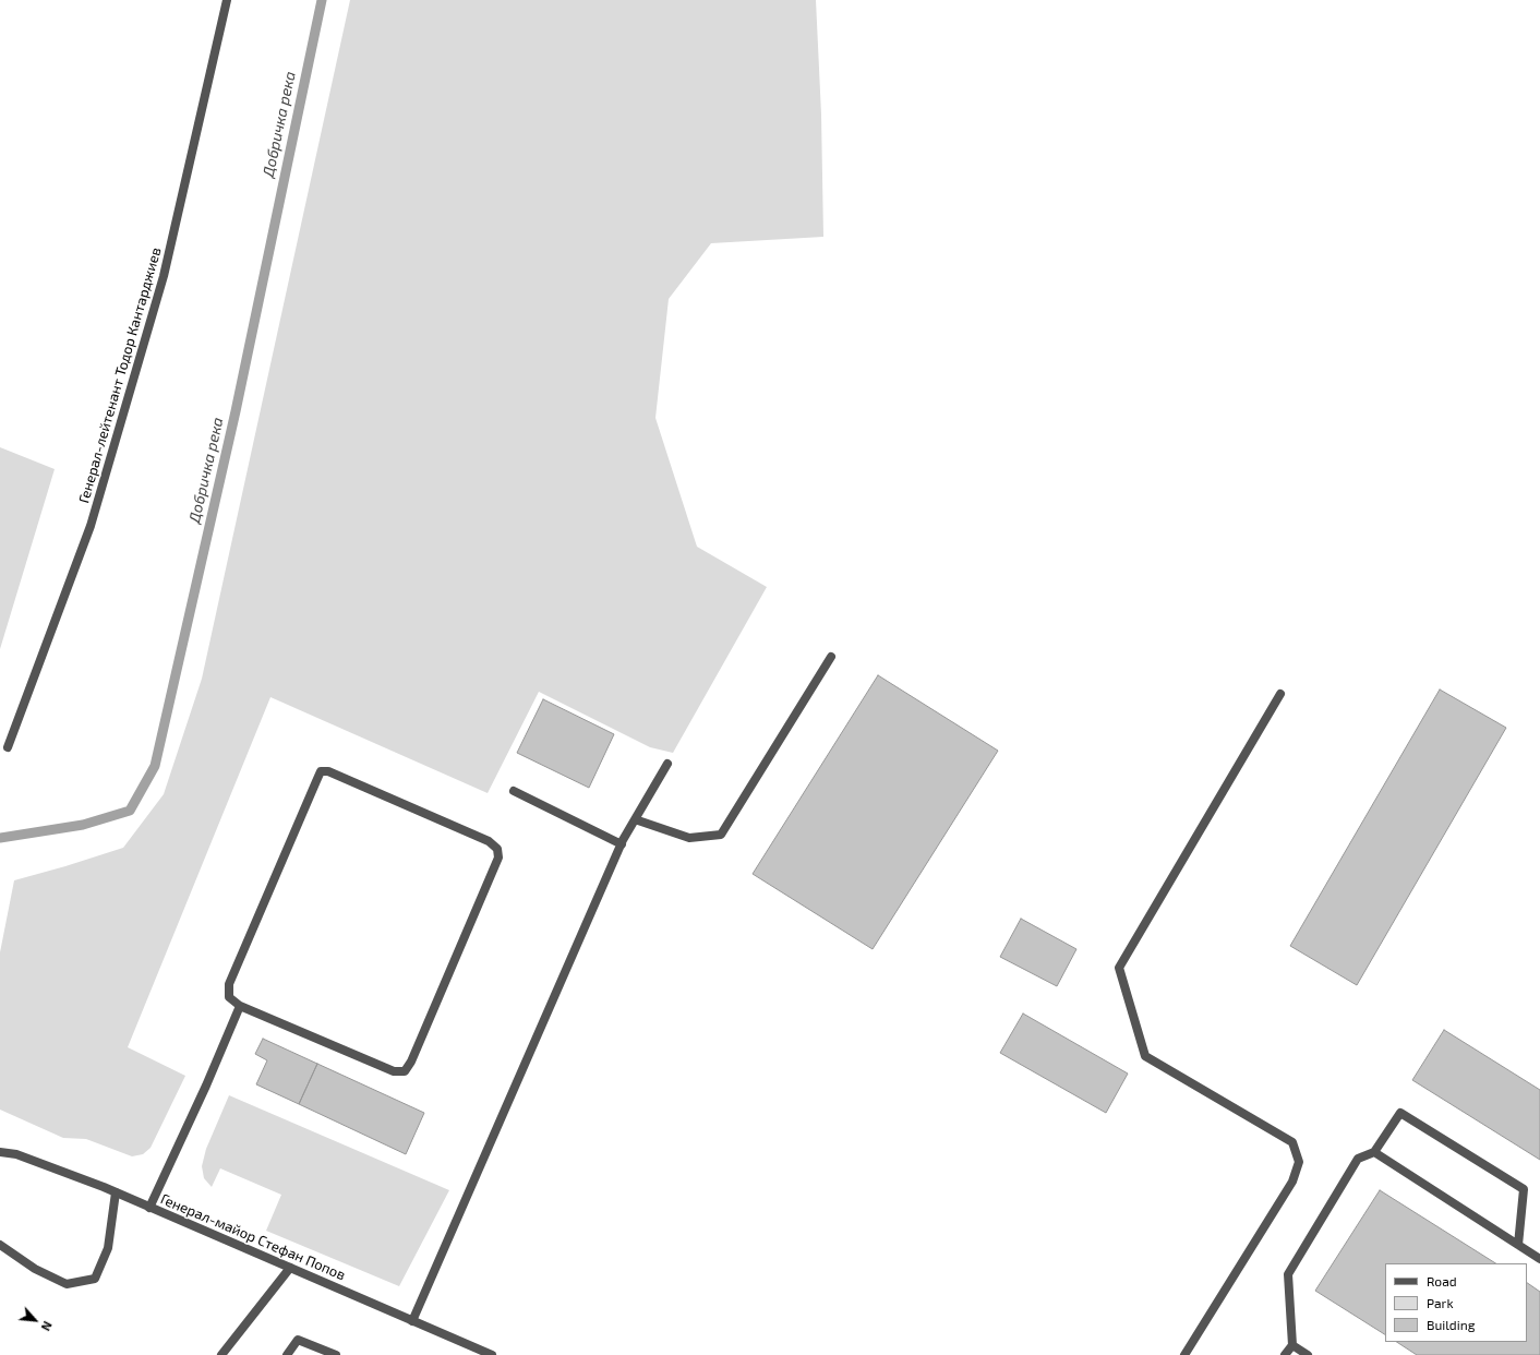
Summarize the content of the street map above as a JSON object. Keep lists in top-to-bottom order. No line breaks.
{"streets":{"street":["Генерал-лейтенант Тодор Кантарджиев","Генерал-майор Стефан Попов"]},"water":["Добричка река"],"legend":["Road","Park","Building"],"north":"bottom right"}
